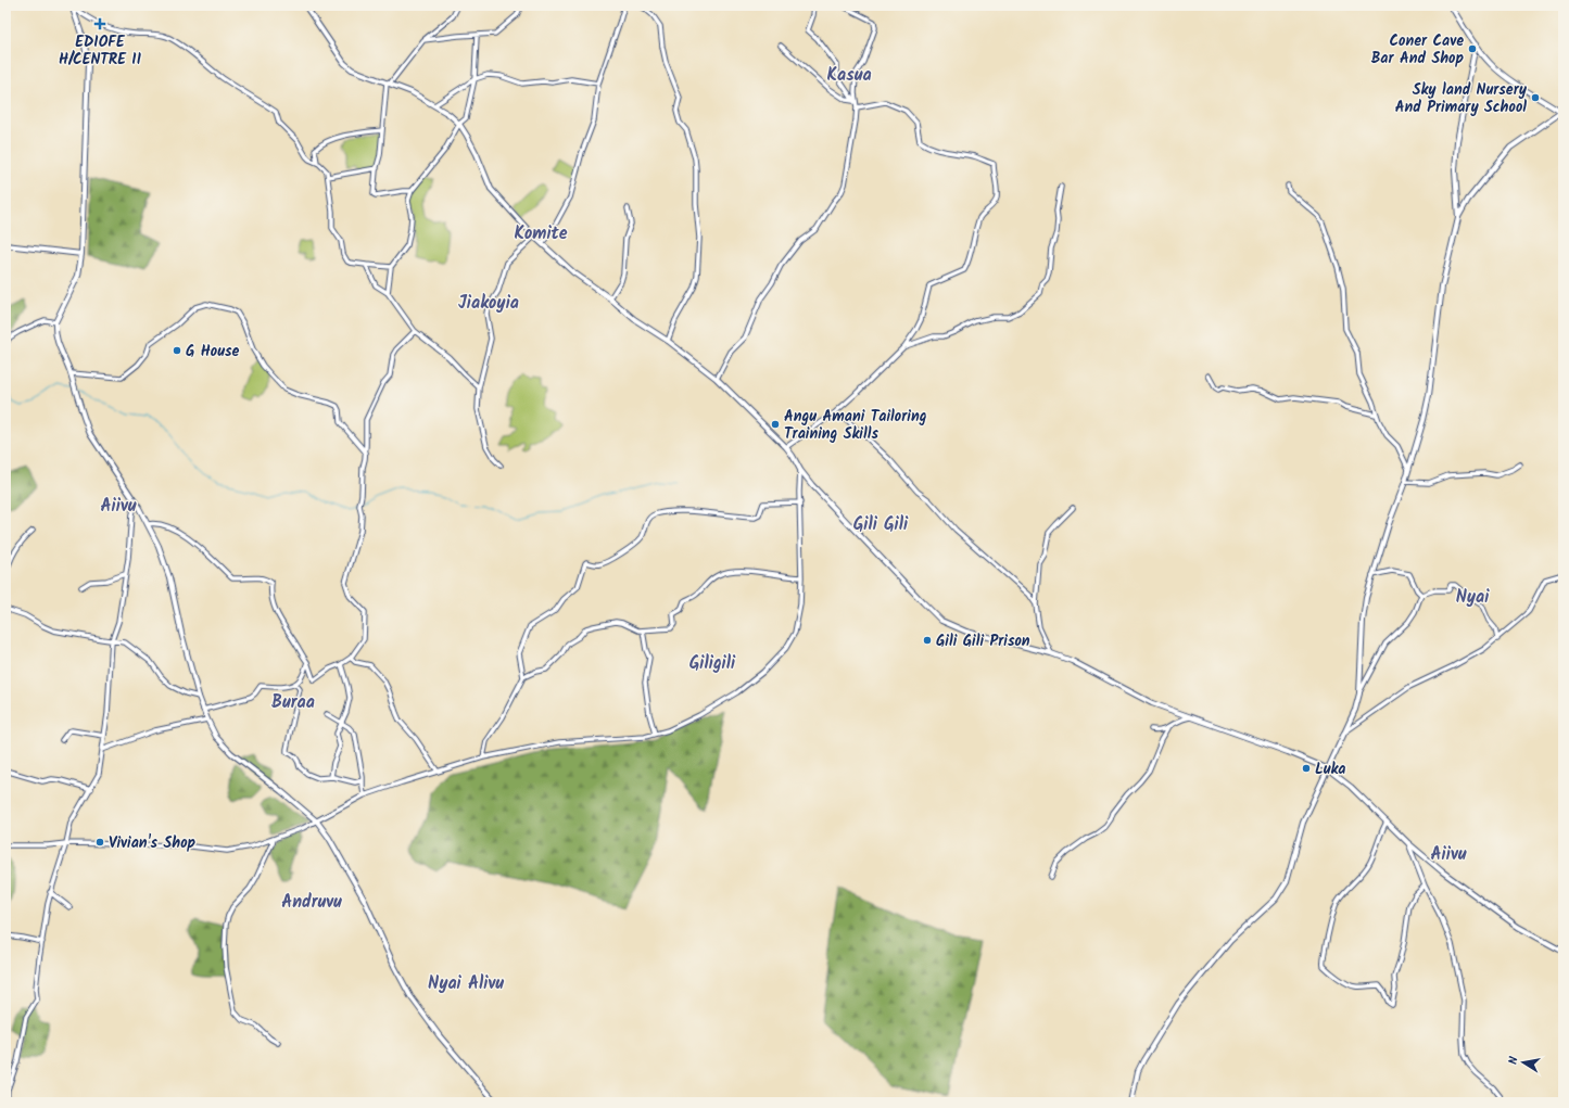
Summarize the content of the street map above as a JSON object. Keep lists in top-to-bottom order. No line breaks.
{"districts":["Kasua","Komite","Jiakoyia","Aiivu","Gili Gili","Nyai","Giligili","Buraa","Aiivu","Andruvu","Nyai Alivu"],"places":{"health":["EDIOFE H/CENTRE II"],"other":["Coner Cave Bar And Shop","Sky land Nursery And Primary School","G House","Angu Amani Tailoring Training Skills","Gili Gili Prison","Luka","Vivian's Shop"]},"north":"left"}
